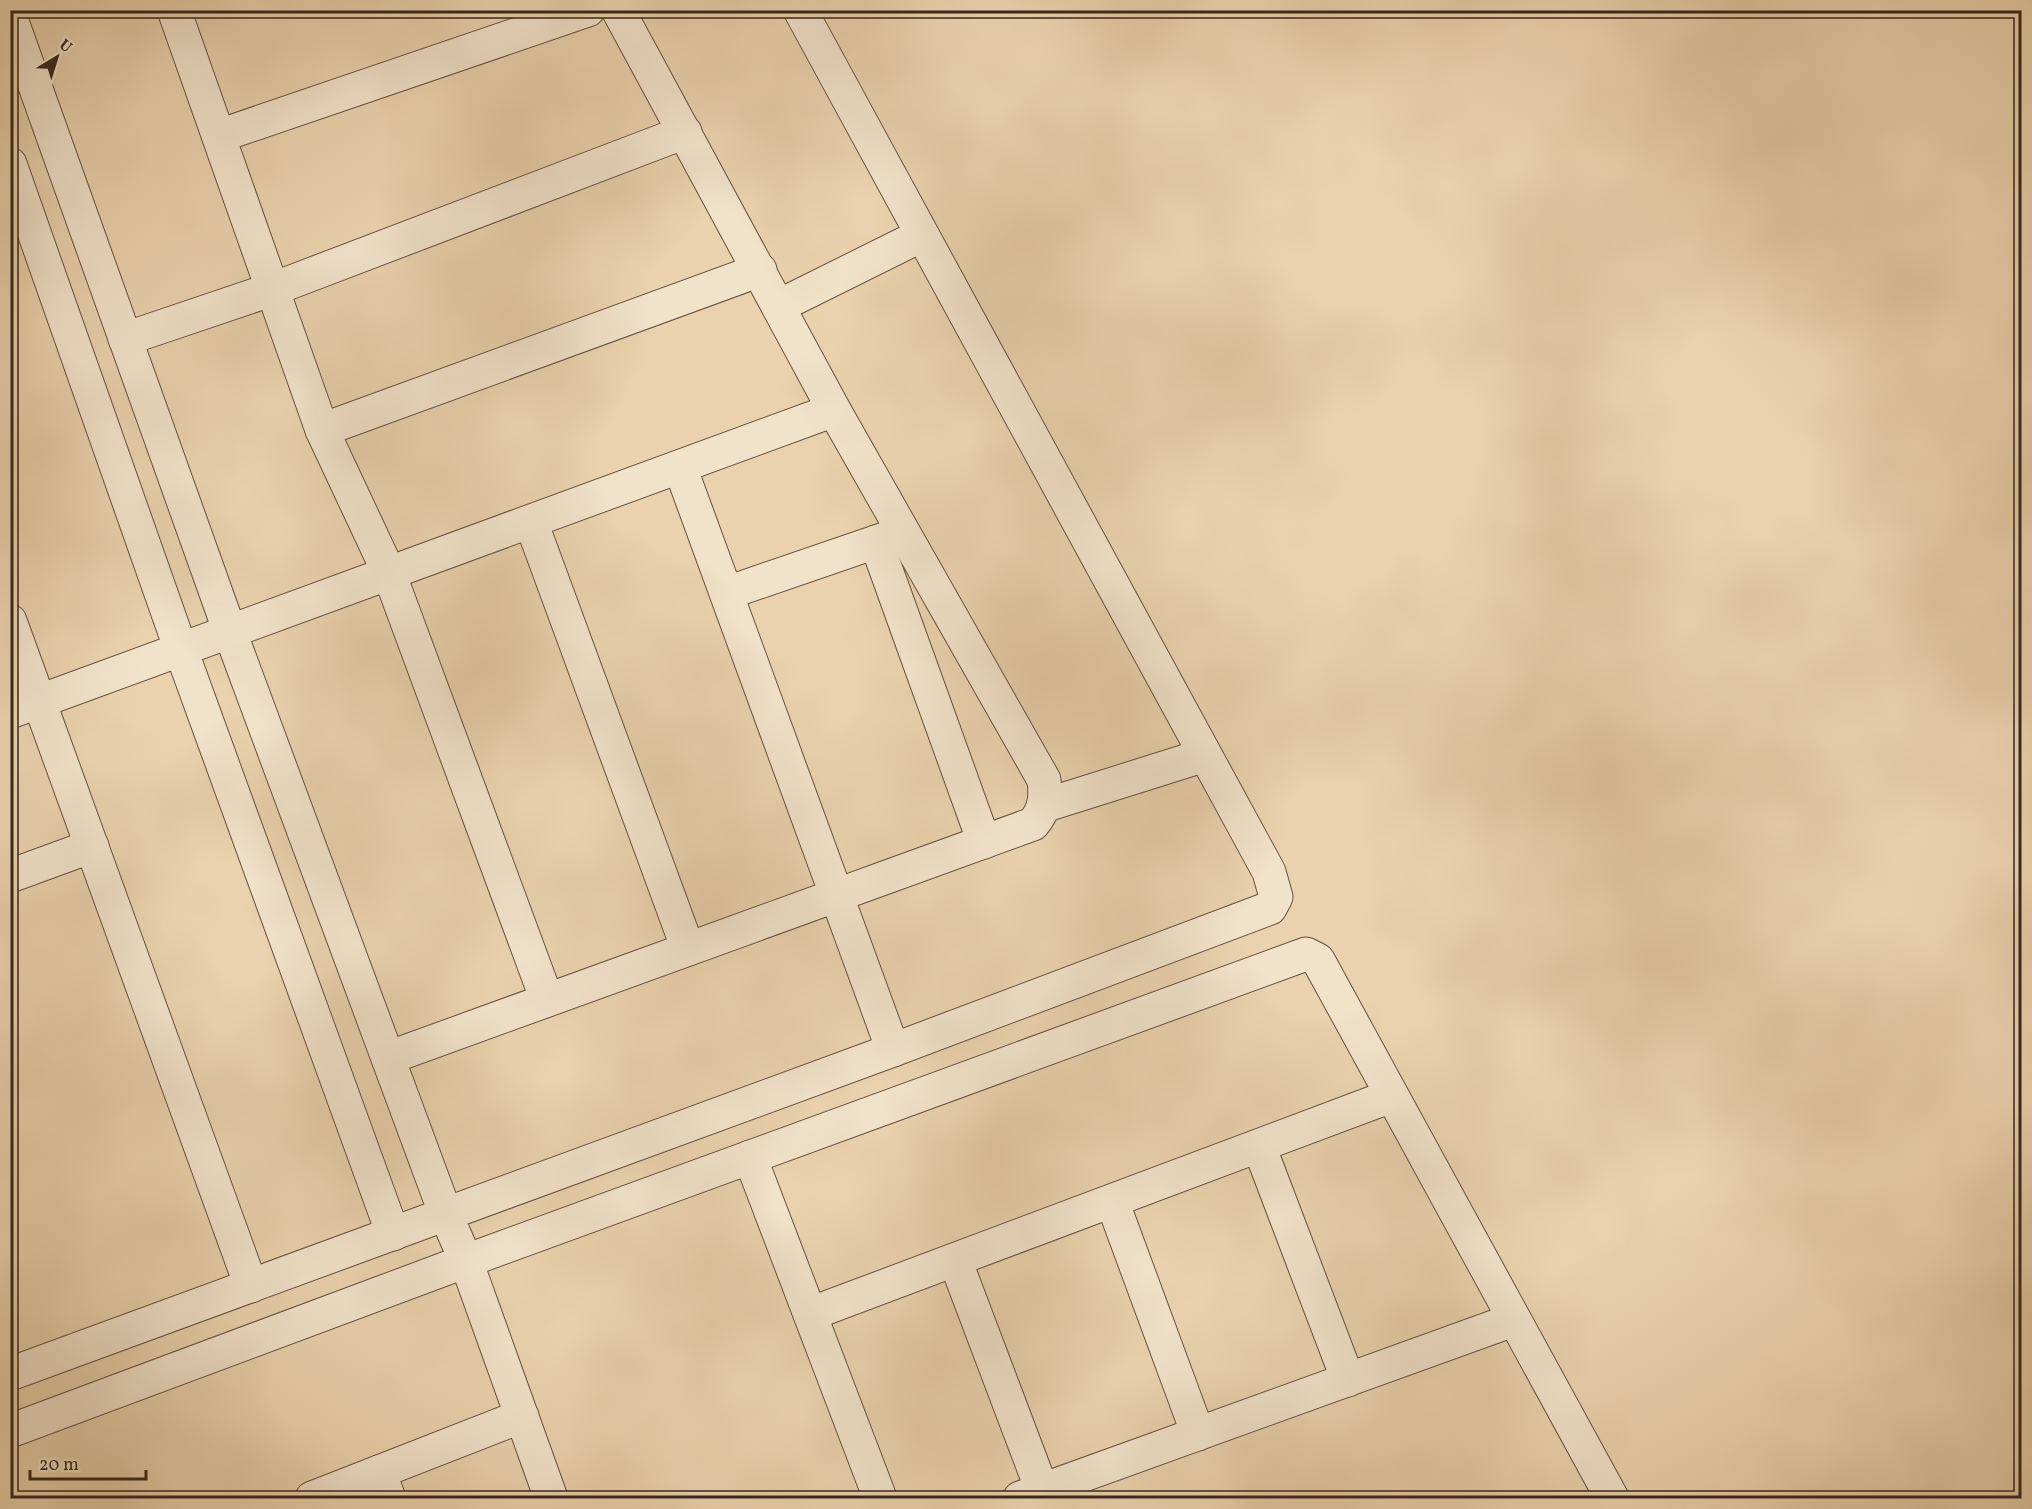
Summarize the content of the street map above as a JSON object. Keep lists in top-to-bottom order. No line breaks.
{"scale_bar":"20 m","north":"top right"}
